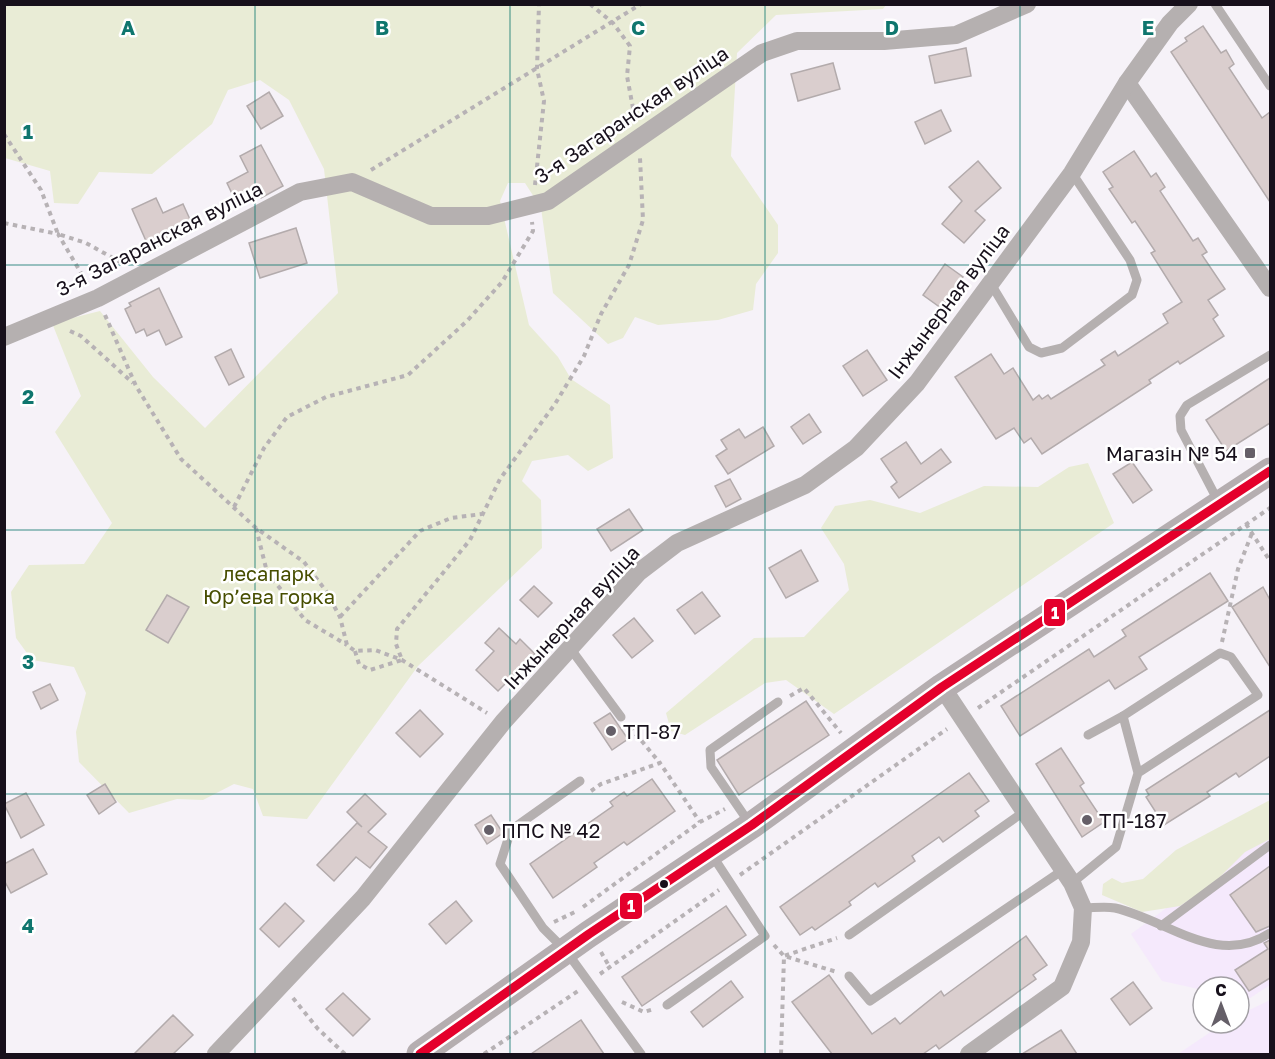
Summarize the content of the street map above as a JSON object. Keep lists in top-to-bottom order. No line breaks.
{"streets":{"street":["3-я Загаранская вуліца","Інжынерная вуліца"]},"parks":["лесапарк Юрʼева горка"],"places":{"transit":["Магазін № 54"],"other":["ТП-87","ТП-187","ППС № 42"]},"lines":["transit line 1"],"north":"top","grid":{"columns":["A","B","C","D","E"],"rows":["1","2","3","4"]}}
